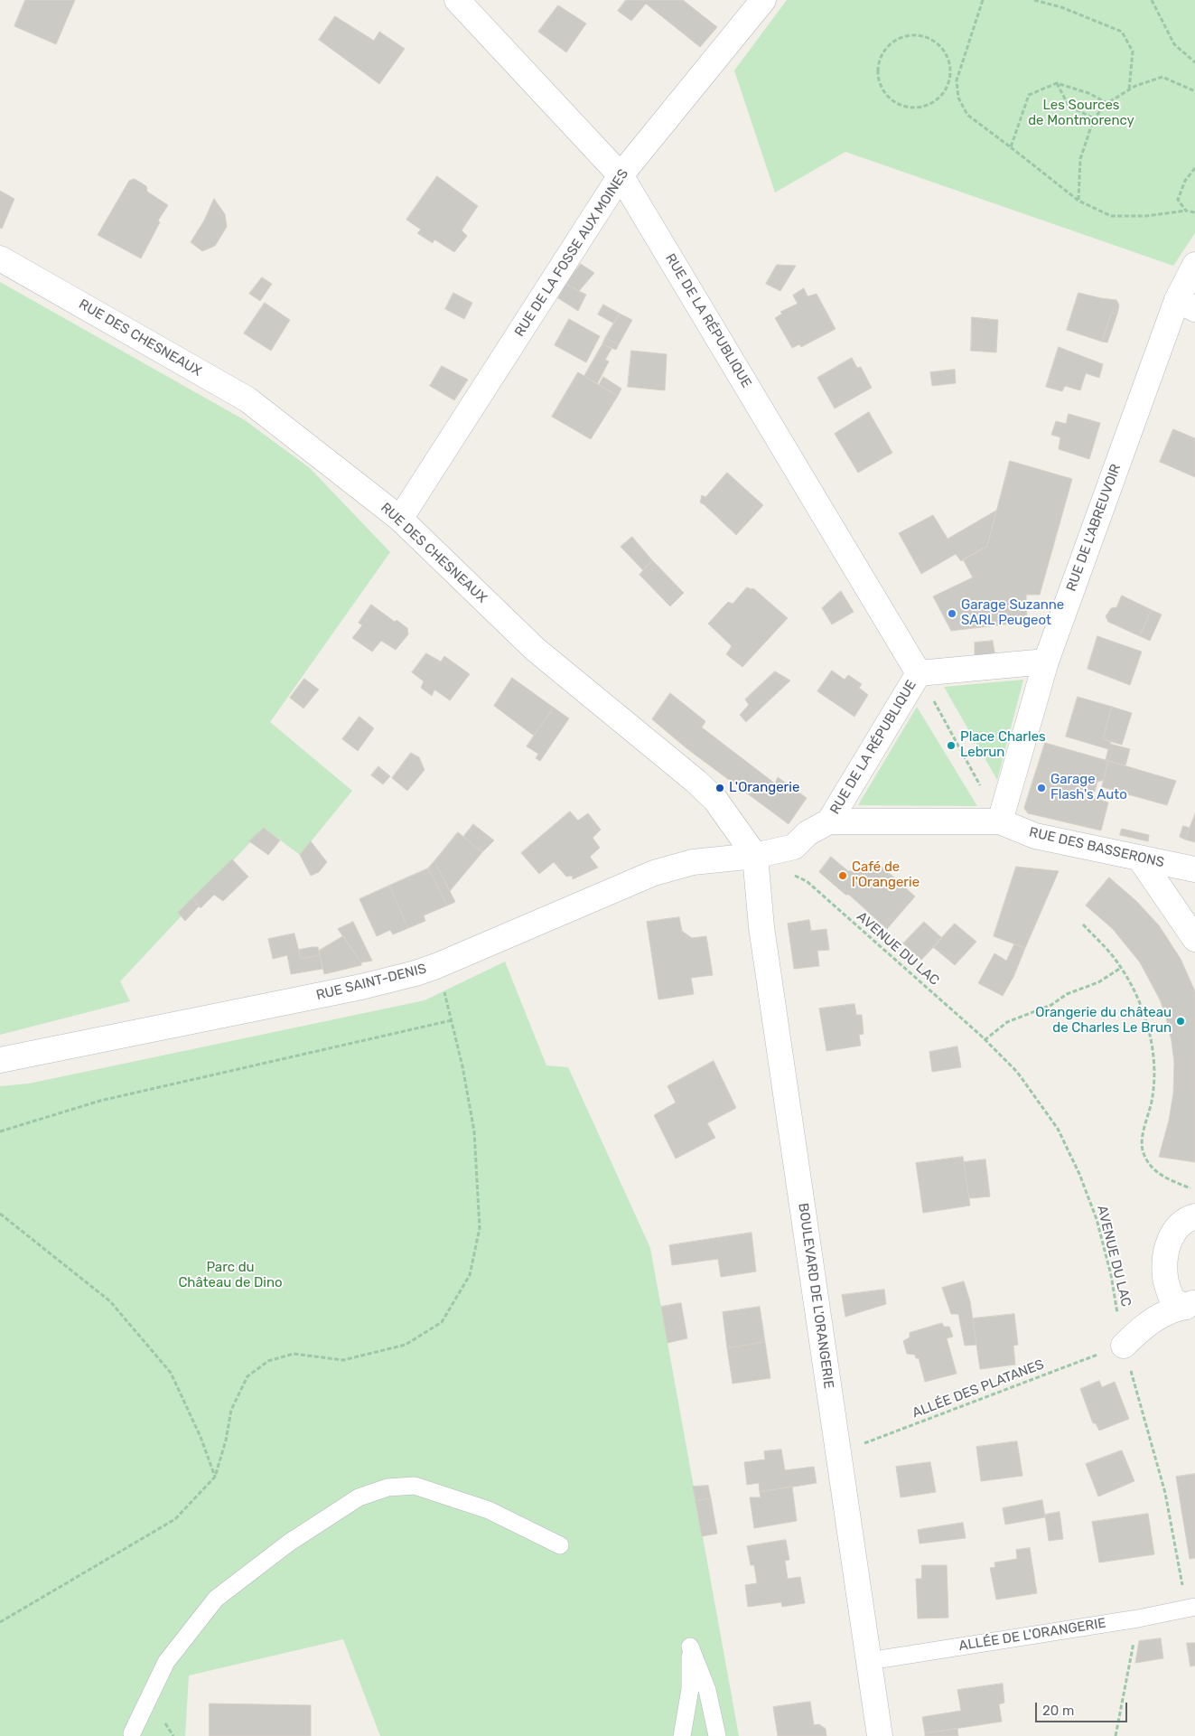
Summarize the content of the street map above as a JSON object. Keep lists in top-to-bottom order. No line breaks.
{"streets":{"street":["RUE DE LA FOSSE AUX MOINES","RUE DE LA RÉPUBLIQUE","RUE DES CHESNEAUX","RUE DE L'ABREUVOIR","RUE DES BASSERONS","RUE SAINT-DENIS","BOULEVARD DE L'ORANGERIE"],"lane":["ALLÉE DE L'ORANGERIE"],"path":["AVENUE DU LAC","ALLÉE DES PLATANES"]},"crossings":[["RUE DE LA FOSSE AUX MOINES","RUE DE LA RÉPUBLIQUE"],["RUE DE LA FOSSE AUX MOINES","RUE DES CHESNEAUX"],["RUE DE LA RÉPUBLIQUE","RUE DE L'ABREUVOIR"],["RUE DE LA RÉPUBLIQUE","RUE DES BASSERONS"],["RUE DES CHESNEAUX","AVENUE DU LAC"],["RUE DES CHESNEAUX","RUE SAINT-DENIS"],["RUE DES CHESNEAUX","BOULEVARD DE L'ORANGERIE"],["RUE DE L'ABREUVOIR","RUE DES BASSERONS"],["AVENUE DU LAC","RUE SAINT-DENIS"],["AVENUE DU LAC","BOULEVARD DE L'ORANGERIE"],["AVENUE DU LAC","ALLÉE DES PLATANES"],["AVENUE DU LAC","ALLÉE DE L'ORANGERIE"],["RUE SAINT-DENIS","BOULEVARD DE L'ORANGERIE"],["BOULEVARD DE L'ORANGERIE","ALLÉE DES PLATANES"],["BOULEVARD DE L'ORANGERIE","ALLÉE DE L'ORANGERIE"]],"parks":["Les Sources de Montmorency","Parc du Château de Dino"],"places":["Garage Suzanne SARL Peugeot","Place Charles Lebrun","L'Orangerie","Garage Flash's Auto","Café de l'Orangerie","Orangerie du château de Charles Le Brun"],"scale_bar":"20 m"}
